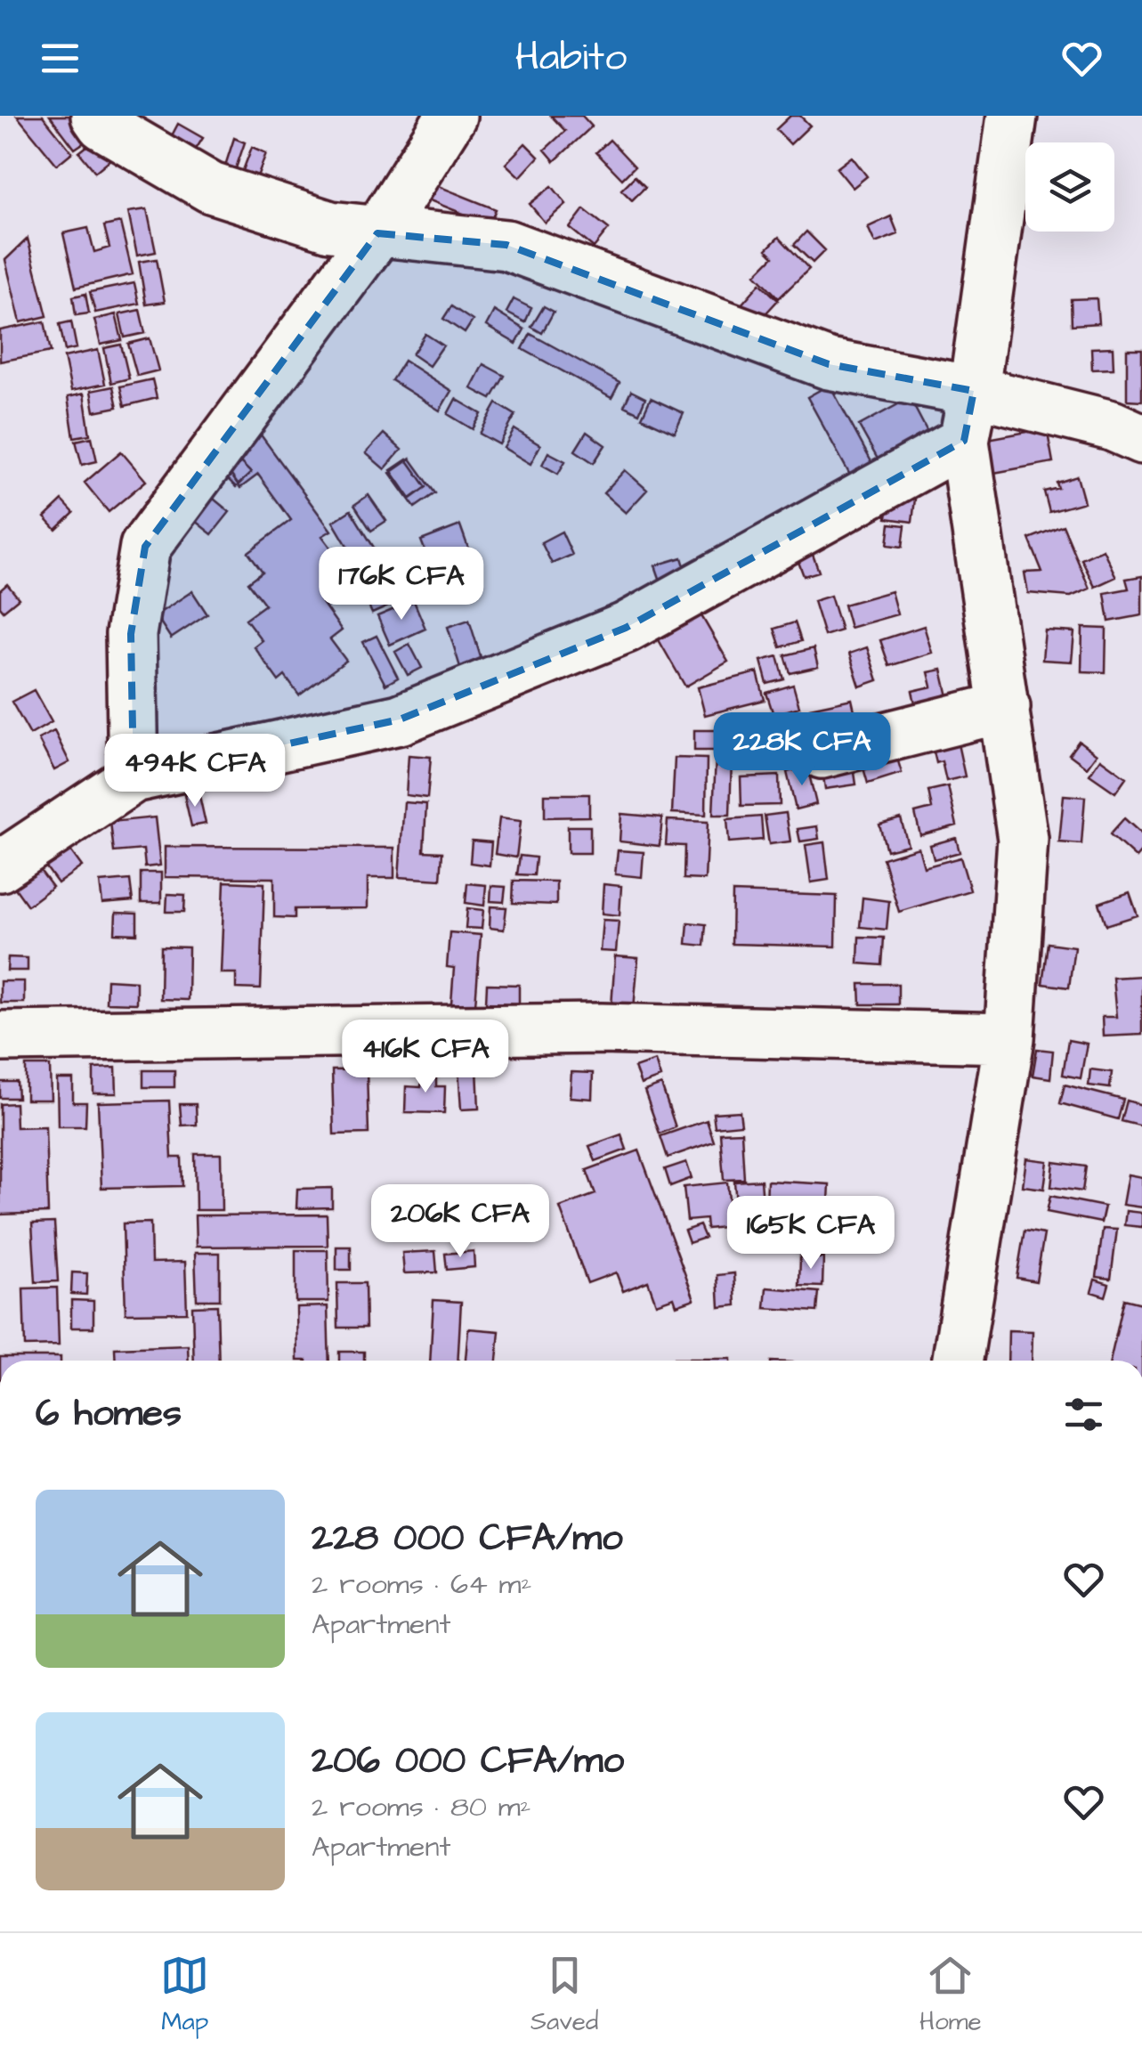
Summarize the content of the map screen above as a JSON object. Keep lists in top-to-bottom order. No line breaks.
{"page":{"header":"Habito","price":["176K CFA","228K CFA","494K CFA","416K CFA","206K CFA","165K CFA"],"heading":"6 homes","list":[{"name":"228 000 CFA/mo","note":"2 rooms · 64 m² · Apartment"},{"name":"206 000 CFA/mo","note":"2 rooms · 80 m² · Apartment"}],"tabs":["Map","Saved","Home"]}}
